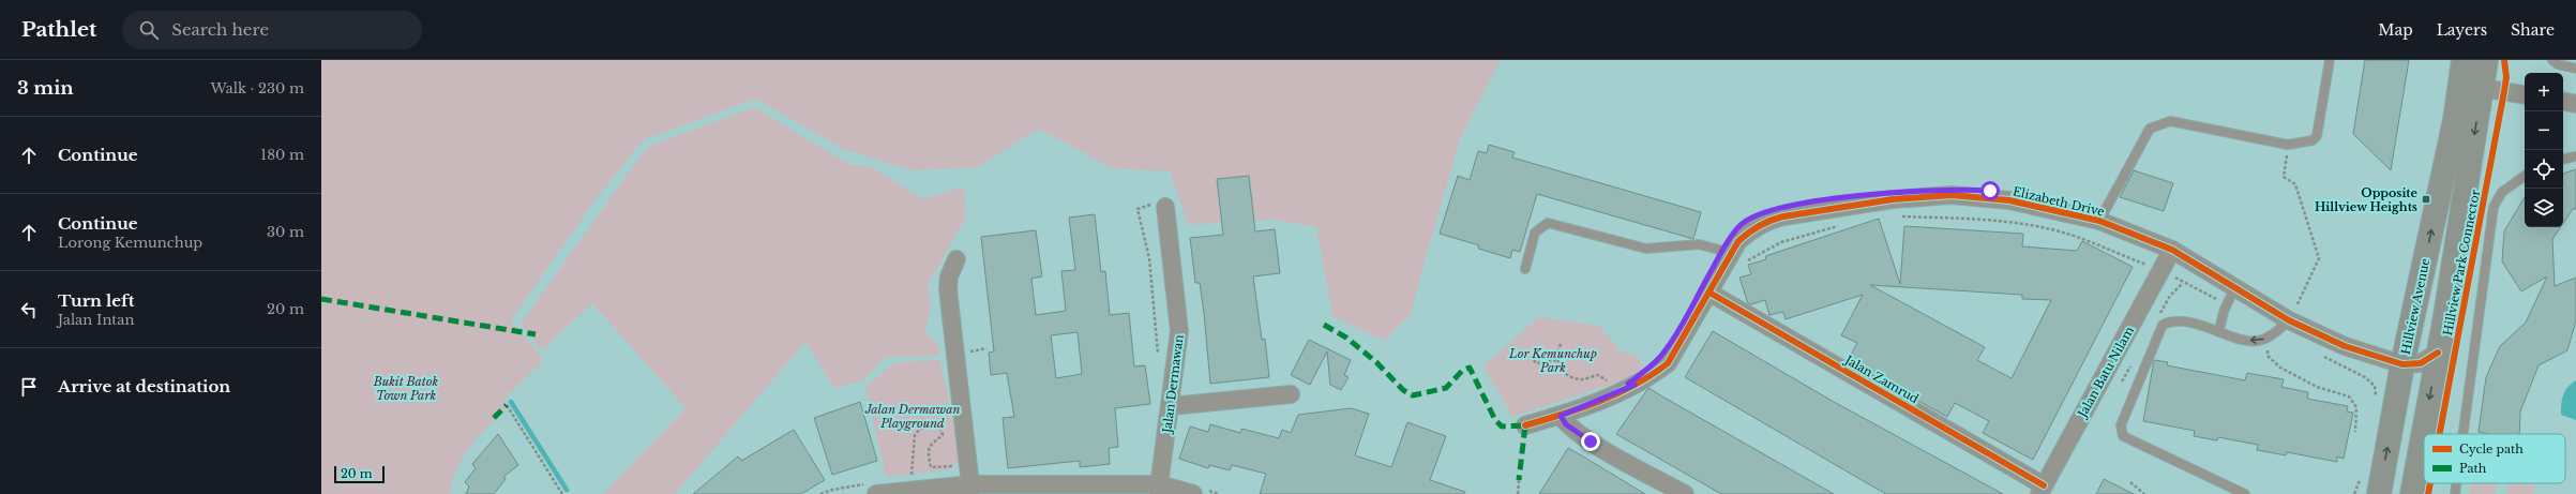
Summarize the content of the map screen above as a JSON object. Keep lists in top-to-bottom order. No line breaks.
{"streets":{"street":["Elizabeth Drive","Hillview Avenue","Jalan Batu Nilam","Jalan Zamrud","Jalan Dermawan"],"cycle path":["Hillview Park Connector"]},"crossings":[["Elizabeth Drive","Hillview Avenue"],["Elizabeth Drive","Jalan Batu Nilam"],["Elizabeth Drive","Jalan Zamrud"],["Jalan Batu Nilam","Jalan Zamrud"]],"parks":["Lor Kemunchup Park","Bukit Batok Town Park","Jalan Dermawan Playground"],"places":{"transit":["Opposite Hillview Heights"]},"legend":["Cycle path","Path"],"scale_bar":"20 m","page":{"header":"Pathlet","search":"Search here","nav":["Map","Layers","Share"],"heading":["3 min","Walk · 230 m"],"map_buttons":["+","−"],"list":[["Continue","180 m"],["Continue","Lorong Kemunchup","30 m"],["Turn left","Jalan Intan","20 m"],"Arrive at destination"],"scale":"20 m"}}
